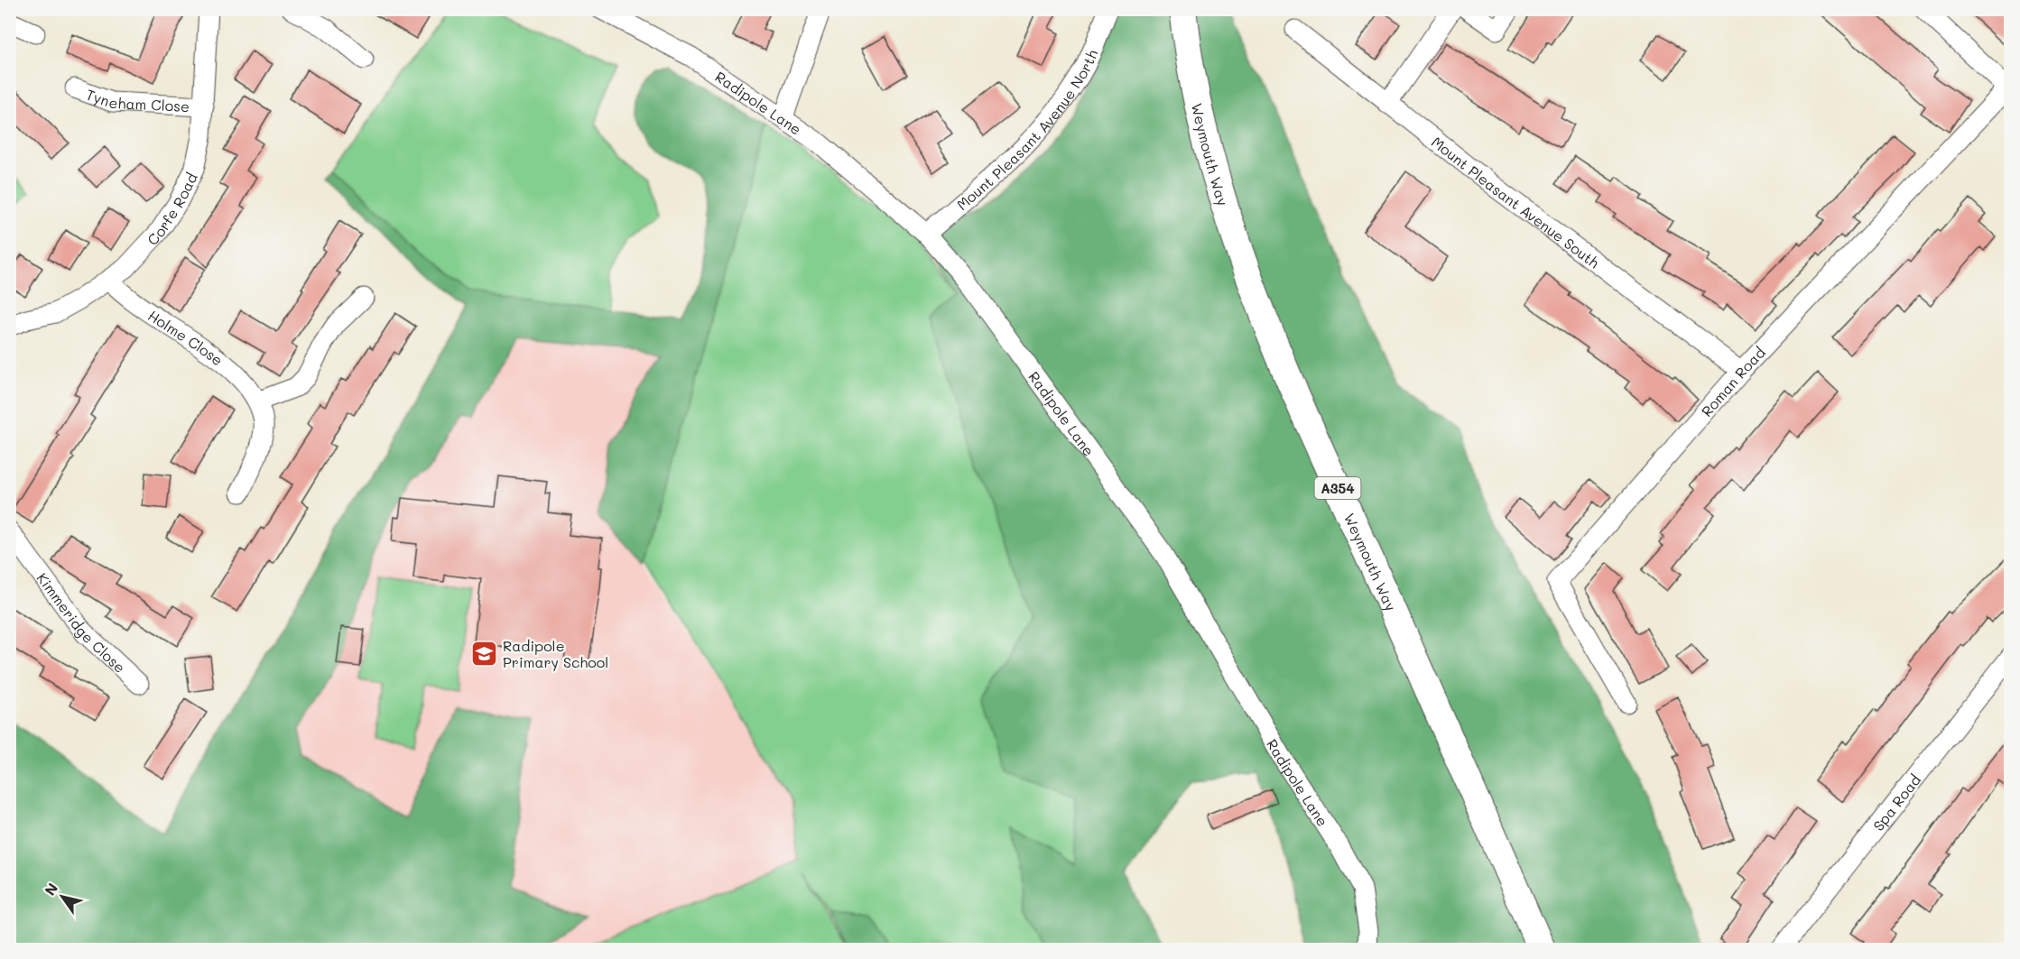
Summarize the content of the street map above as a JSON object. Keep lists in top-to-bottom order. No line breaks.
{"streets":{"highway":["Weymouth Way","A354"],"street":["Tyneham Close","Radipole Lane","Mount Pleasant Avenue North","Mount Pleasant Avenue South","Corfe Road","Holme Close","Roman Road","Kimmeridge Close","Spa Road"]},"crossings":[["Tyneham Close","Corfe Road"],["Radipole Lane","Mount Pleasant Avenue North"],["Mount Pleasant Avenue South","Roman Road"],["Corfe Road","Holme Close"]],"places":{"school or university":["Radipole Primary School"]},"north":"top left"}
